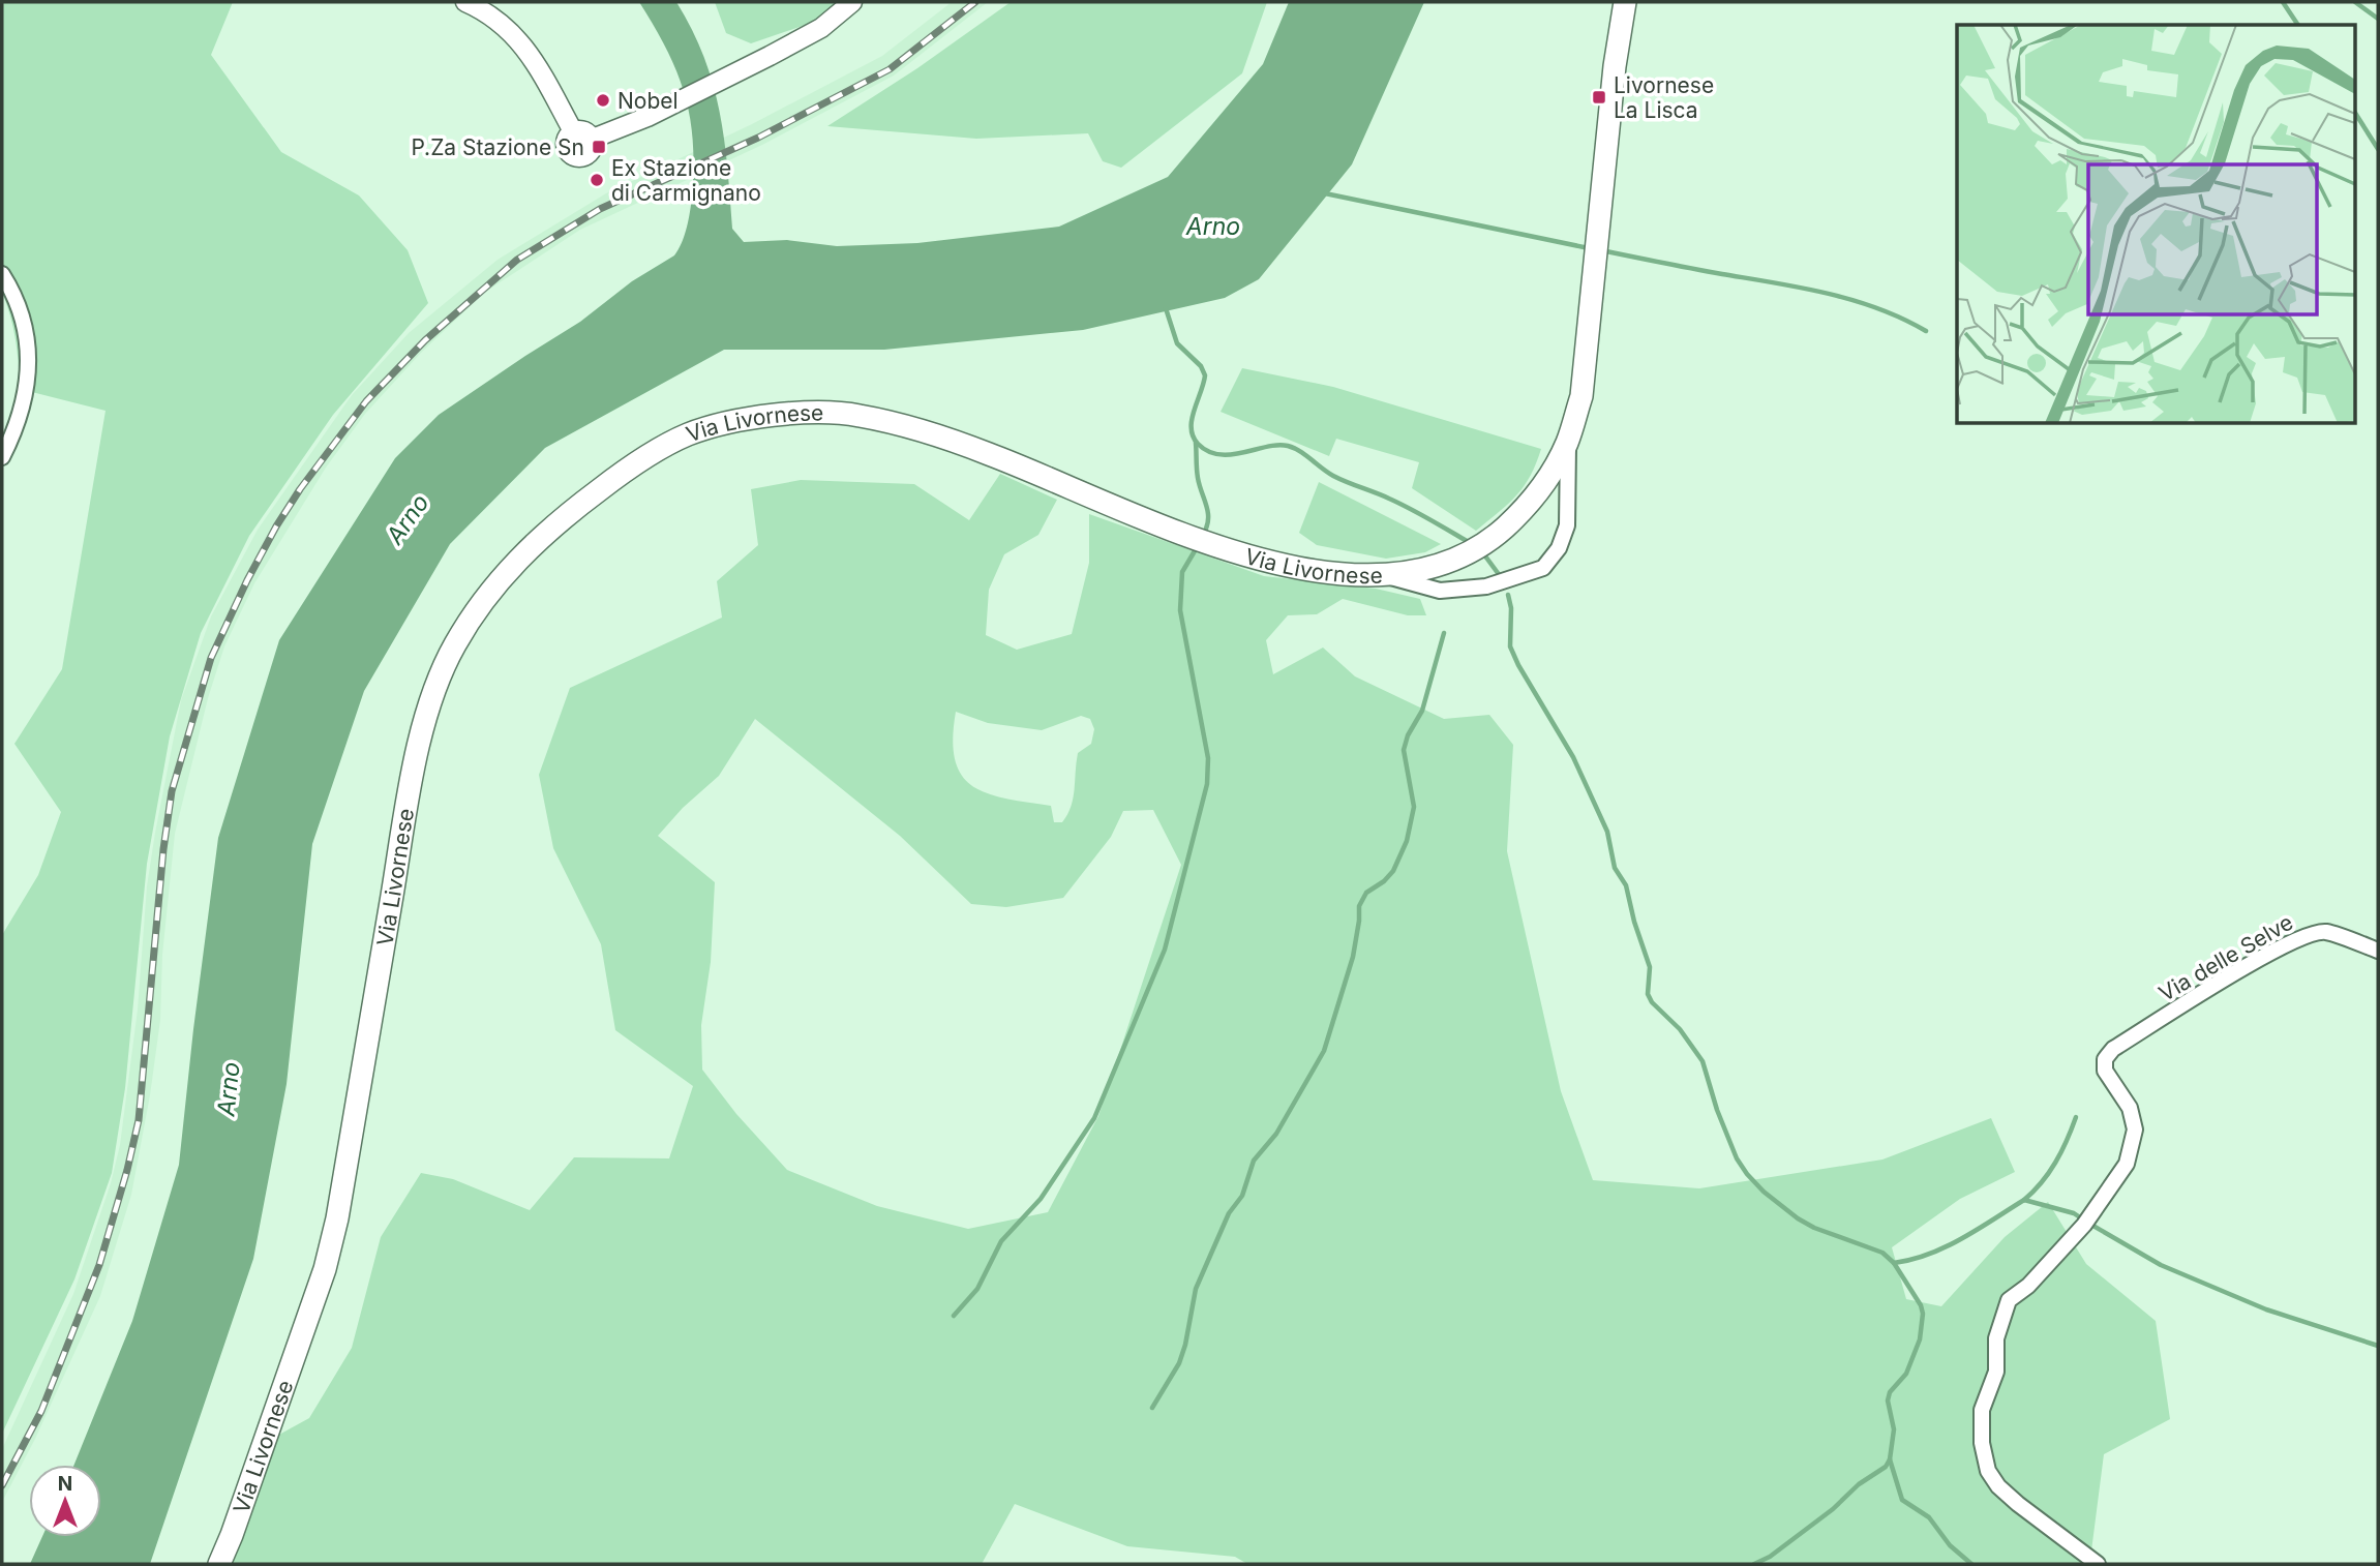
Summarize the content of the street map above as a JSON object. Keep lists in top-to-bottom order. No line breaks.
{"streets":{"main road":["Via Livornese"],"street":["Via delle Selve"]},"water":["Arno"],"places":{"transit":["Livornese La Lisca","P.Za Stazione Sn"],"other":["Nobel","Ex Stazione di Carmignano"]},"north":"top"}
